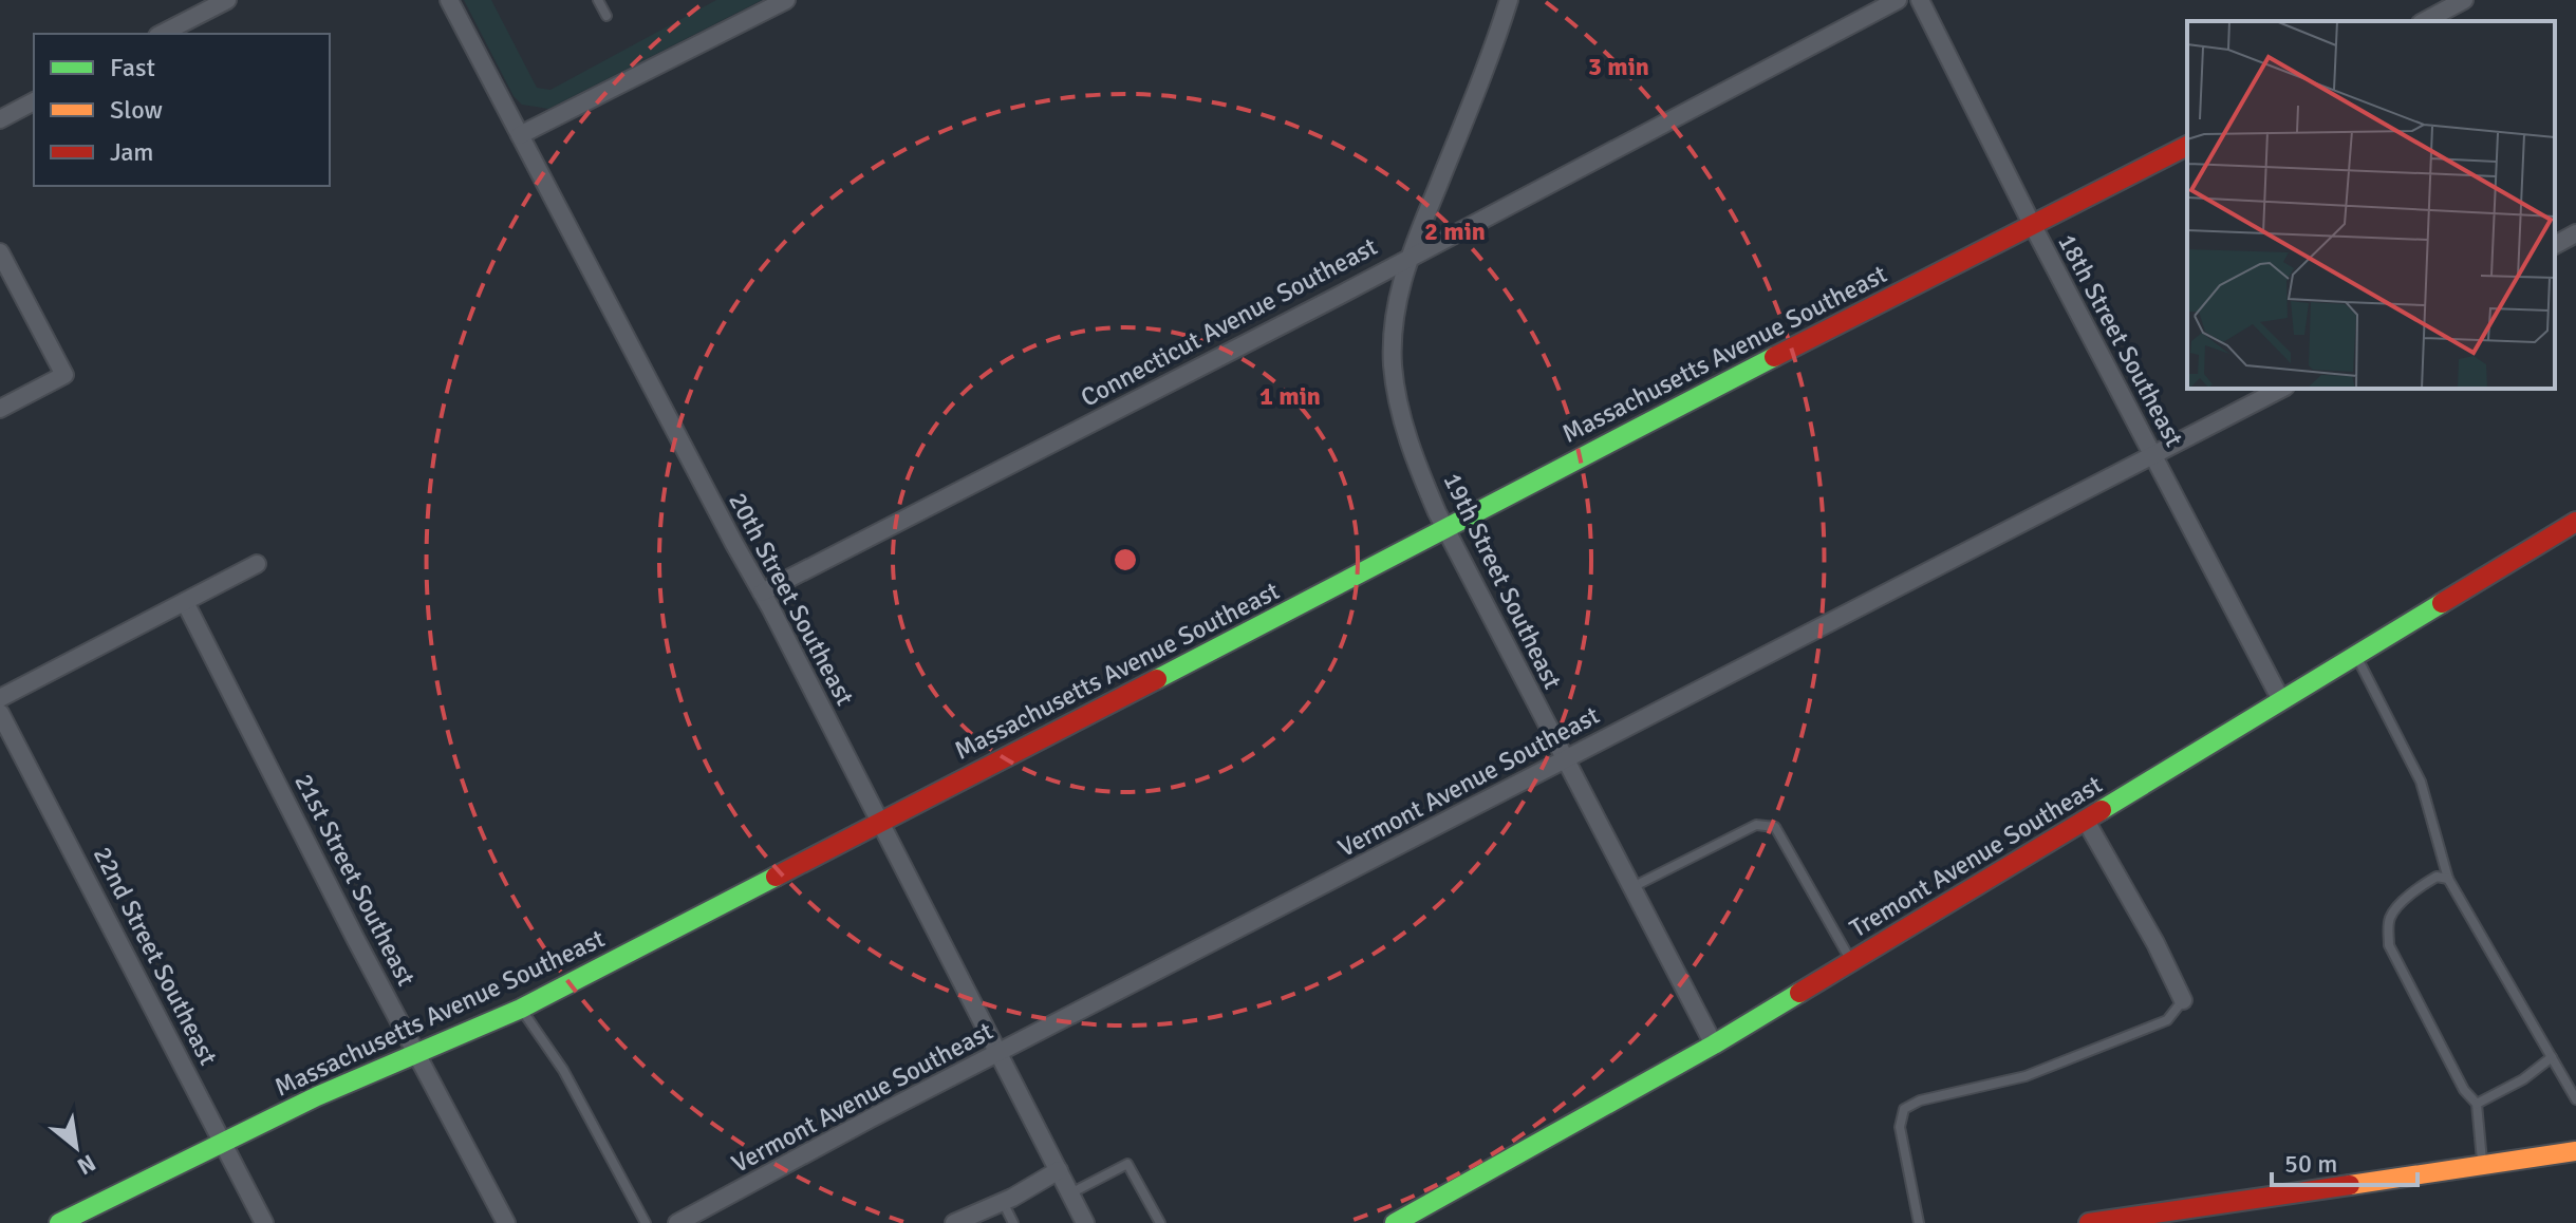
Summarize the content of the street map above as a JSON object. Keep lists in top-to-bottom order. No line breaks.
{"streets":{"street":["Connecticut Avenue Southeast","18th Street Southeast","Massachusetts Avenue Southeast","19th Street Southeast","20th Street Southeast","Vermont Avenue Southeast","Tremont Avenue Southeast","21st Street Southeast","22nd Street Southeast"]},"crossings":[["Connecticut Avenue Southeast","19th Street Southeast"],["Connecticut Avenue Southeast","20th Street Southeast"],["18th Street Southeast","Massachusetts Avenue Southeast"],["18th Street Southeast","Vermont Avenue Southeast"],["18th Street Southeast","Tremont Avenue Southeast"],["Massachusetts Avenue Southeast","19th Street Southeast"],["Massachusetts Avenue Southeast","20th Street Southeast"],["Massachusetts Avenue Southeast","21st Street Southeast"],["Massachusetts Avenue Southeast","22nd Street Southeast"],["19th Street Southeast","Vermont Avenue Southeast"],["19th Street Southeast","Tremont Avenue Southeast"],["20th Street Southeast","Vermont Avenue Southeast"]],"legend":["Fast","Slow","Jam"],"scale_bar":"50 m","north":"bottom right","rings":["3 min","2 min","1 min"]}
